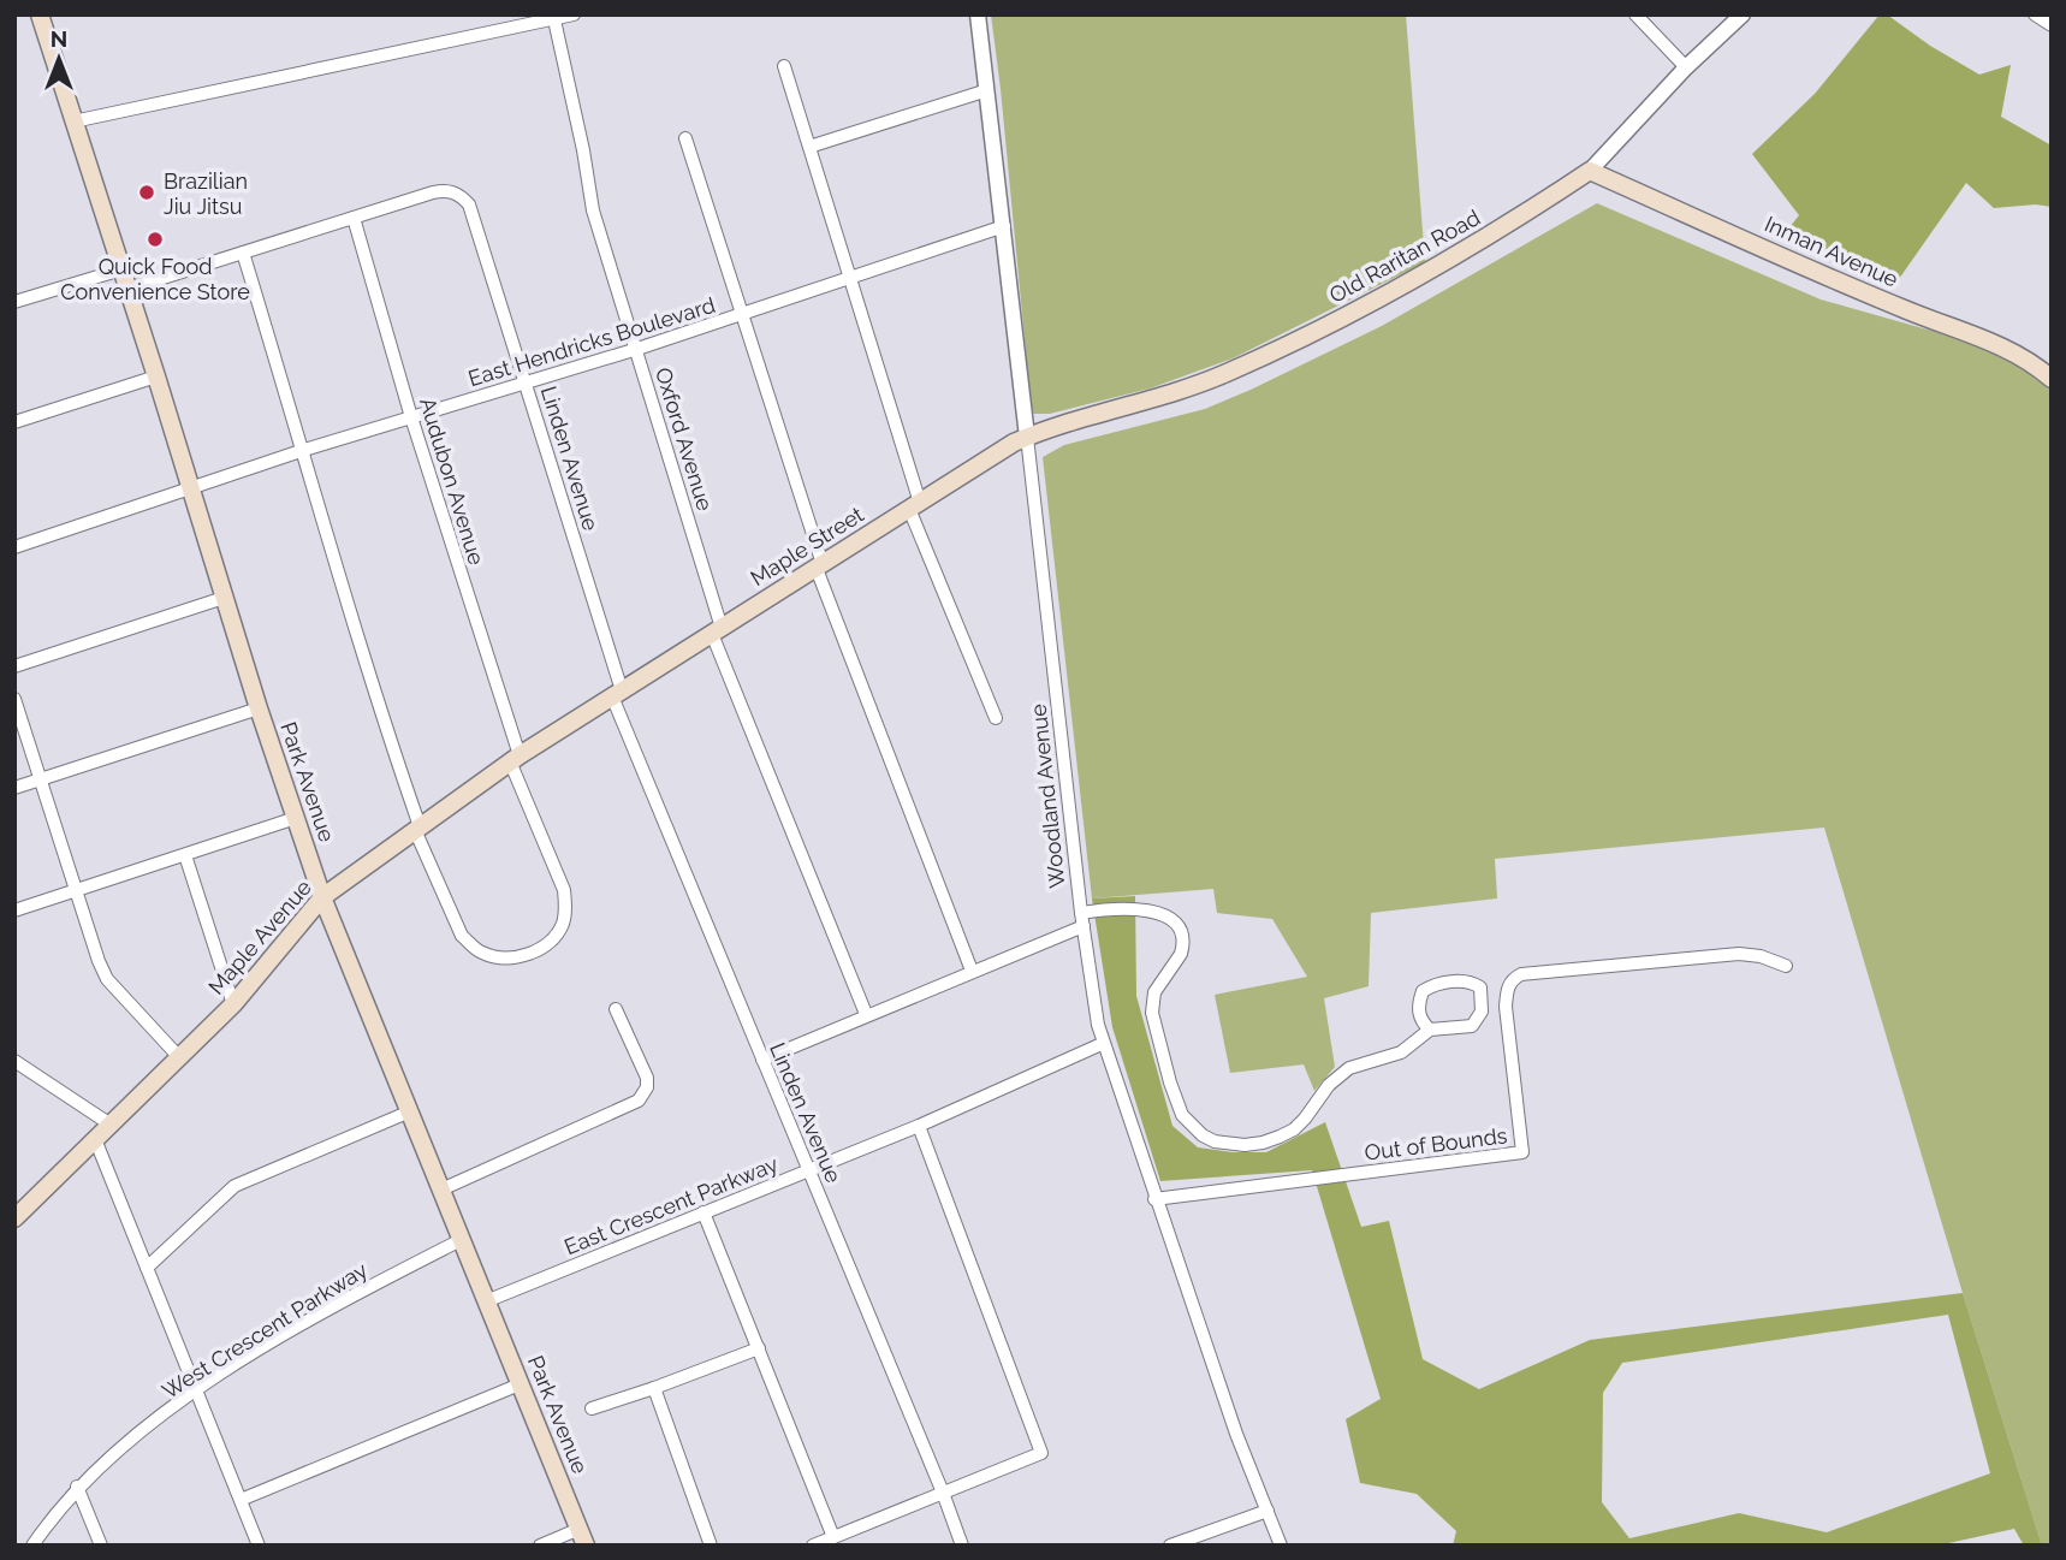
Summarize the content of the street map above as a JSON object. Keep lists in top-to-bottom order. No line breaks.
{"streets":{"main road":["Inman Avenue","Old Raritan Road","Maple Street","Park Avenue","Maple Avenue"],"street":["East Hendricks Boulevard","Oxford Avenue","Linden Avenue","Audubon Avenue","Woodland Avenue","Out of Bounds","East Crescent Parkway","West Crescent Parkway"]},"crossings":[["Inman Avenue","Old Raritan Road"],["Old Raritan Road","Maple Street"],["Old Raritan Road","Woodland Avenue"],["East Hendricks Boulevard","Oxford Avenue"],["East Hendricks Boulevard","Linden Avenue"],["East Hendricks Boulevard","Audubon Avenue"],["East Hendricks Boulevard","Park Avenue"],["East Hendricks Boulevard","Woodland Avenue"],["Oxford Avenue","Maple Street"],["Linden Avenue","Audubon Avenue"],["Linden Avenue","Maple Street"],["Linden Avenue","Maple Avenue"],["Linden Avenue","East Crescent Parkway"],["Audubon Avenue","Maple Avenue"],["Maple Street","Woodland Avenue"],["Maple Street","Maple Avenue"],["Park Avenue","Maple Avenue"],["Park Avenue","East Crescent Parkway"],["Park Avenue","West Crescent Parkway"],["Woodland Avenue","Out of Bounds"],["Woodland Avenue","East Crescent Parkway"]],"places":["Brazilian Jiu Jitsu","Quick Food Convenience Store"],"north":"top"}
